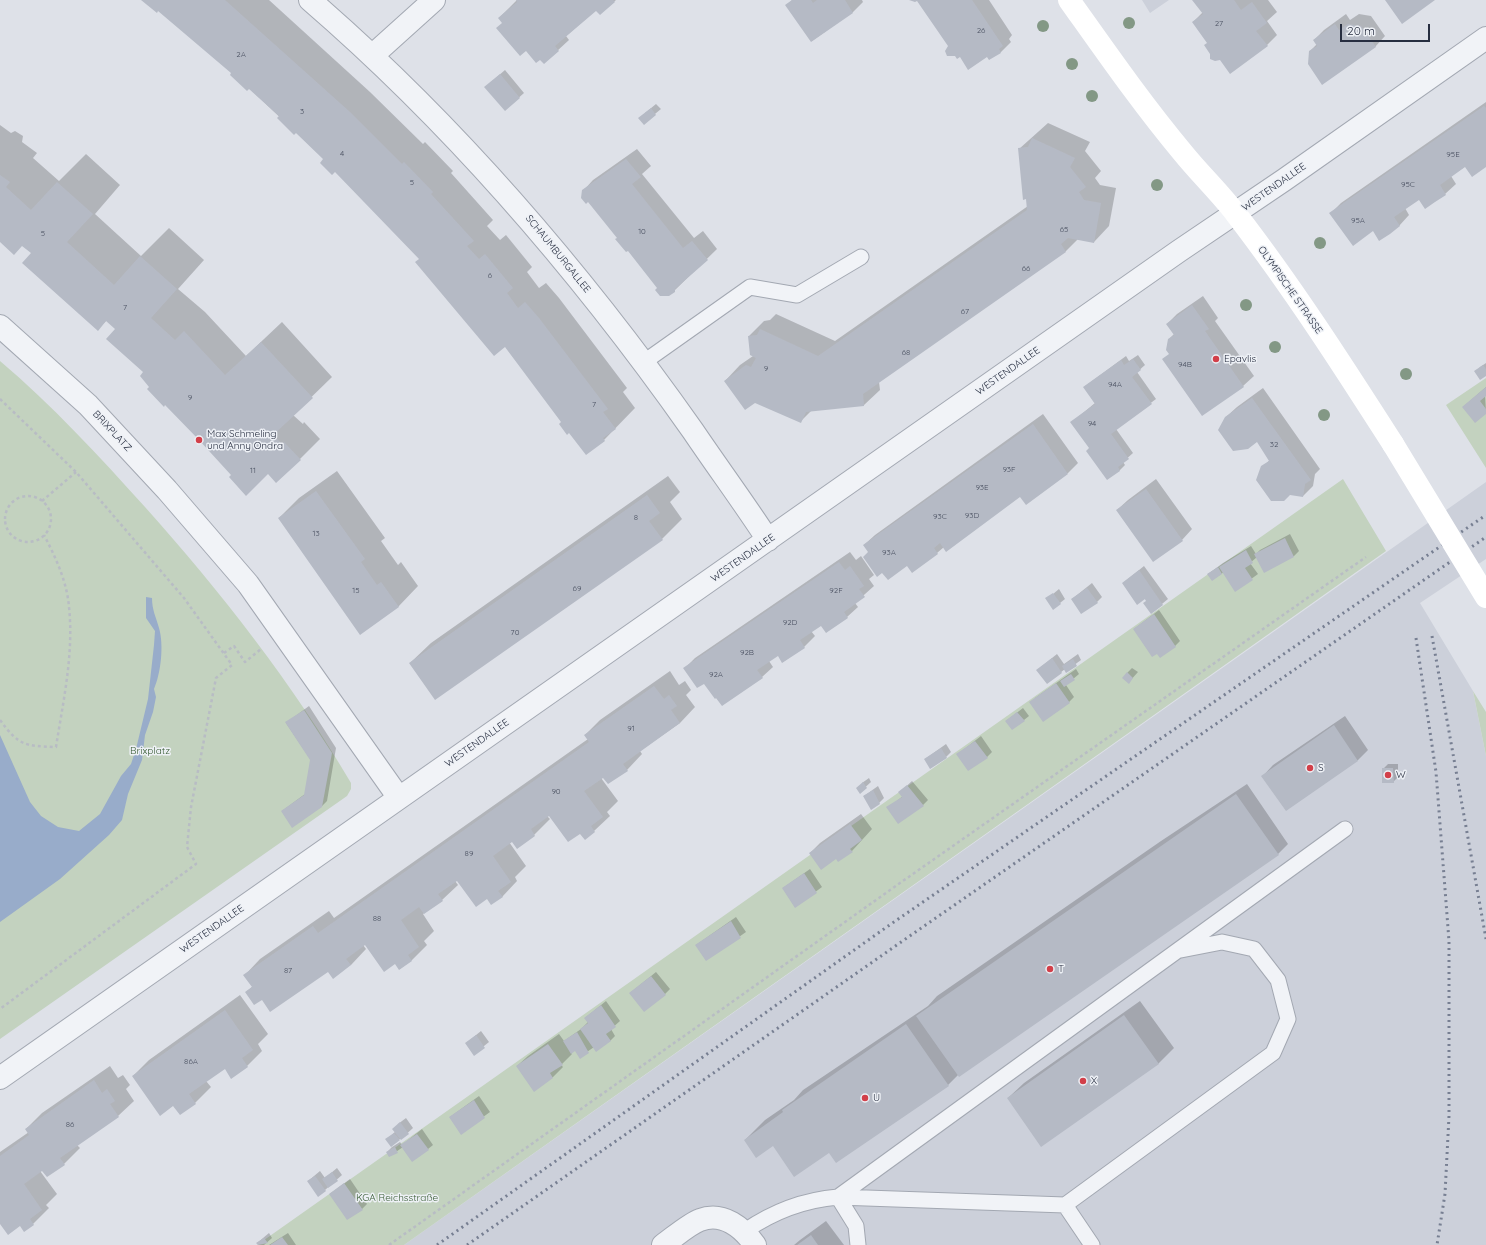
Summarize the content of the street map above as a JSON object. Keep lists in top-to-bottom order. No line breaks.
{"streets":{"main road":["OLYMPISCHE STRASSE"],"street":["WESTENDALLEE","SCHAUMBURGALLEE","BRIXPLATZ"]},"crossings":[["WESTENDALLEE","SCHAUMBURGALLEE"],["WESTENDALLEE","OLYMPISCHE STRASSE"],["WESTENDALLEE","BRIXPLATZ"]],"parks":["Brixplatz","KGA Reichsstraße"],"places":["Epavlis","Max Schmeling und Anny Ondra","S","W","T","X","U"],"house_numbers":["27","26","2A","3","4","95E","5","95C","95A","65","10","5","66","6","7","67","68","94B","9","94A","9","7","94","32","93F","11","93E","93D","93C","8","13","93A","69","15","92F","92D","70","92B","92A","91","90","89","88","87","86A","86"],"scale_bar":"20 m"}
